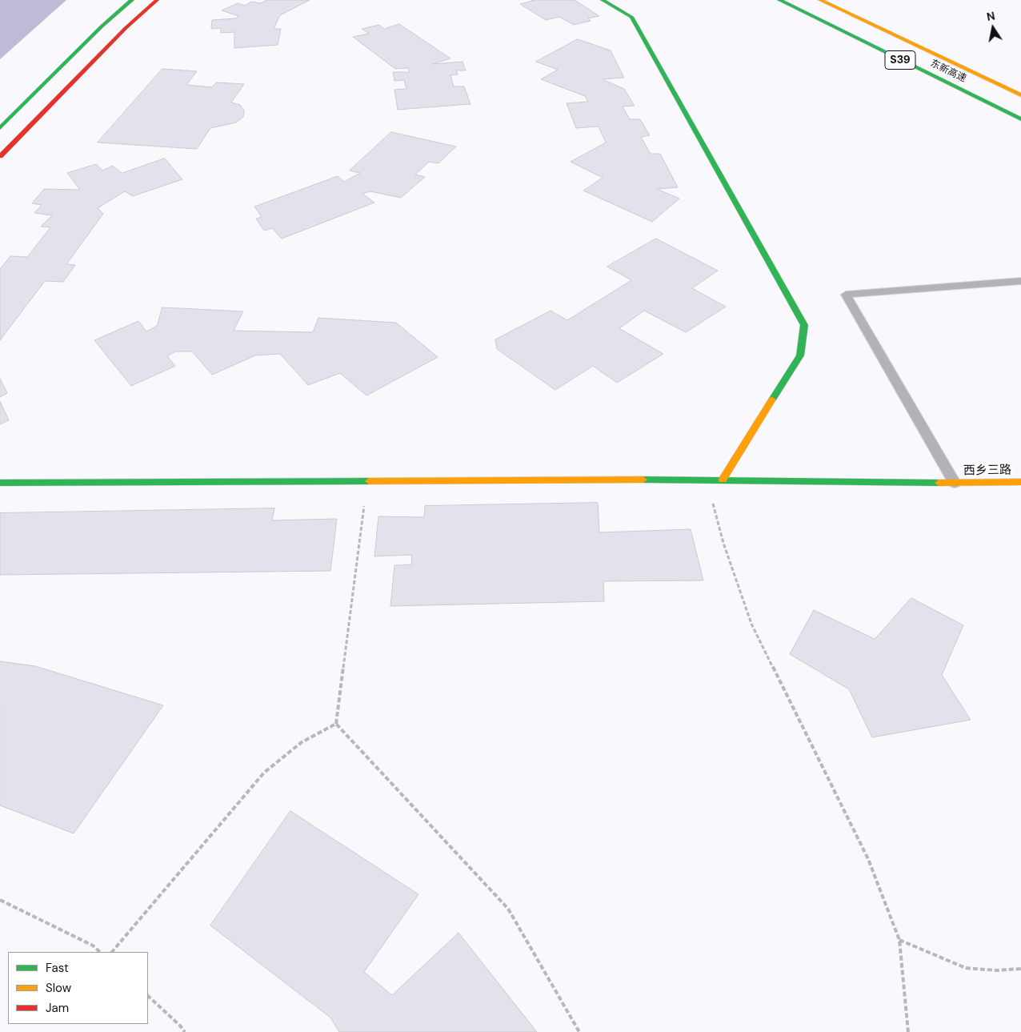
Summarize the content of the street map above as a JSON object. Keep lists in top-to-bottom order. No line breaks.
{"streets":{"main road":["S39","东新高速","西乡三路"]},"legend":["Fast","Slow","Jam"],"north":"top"}
